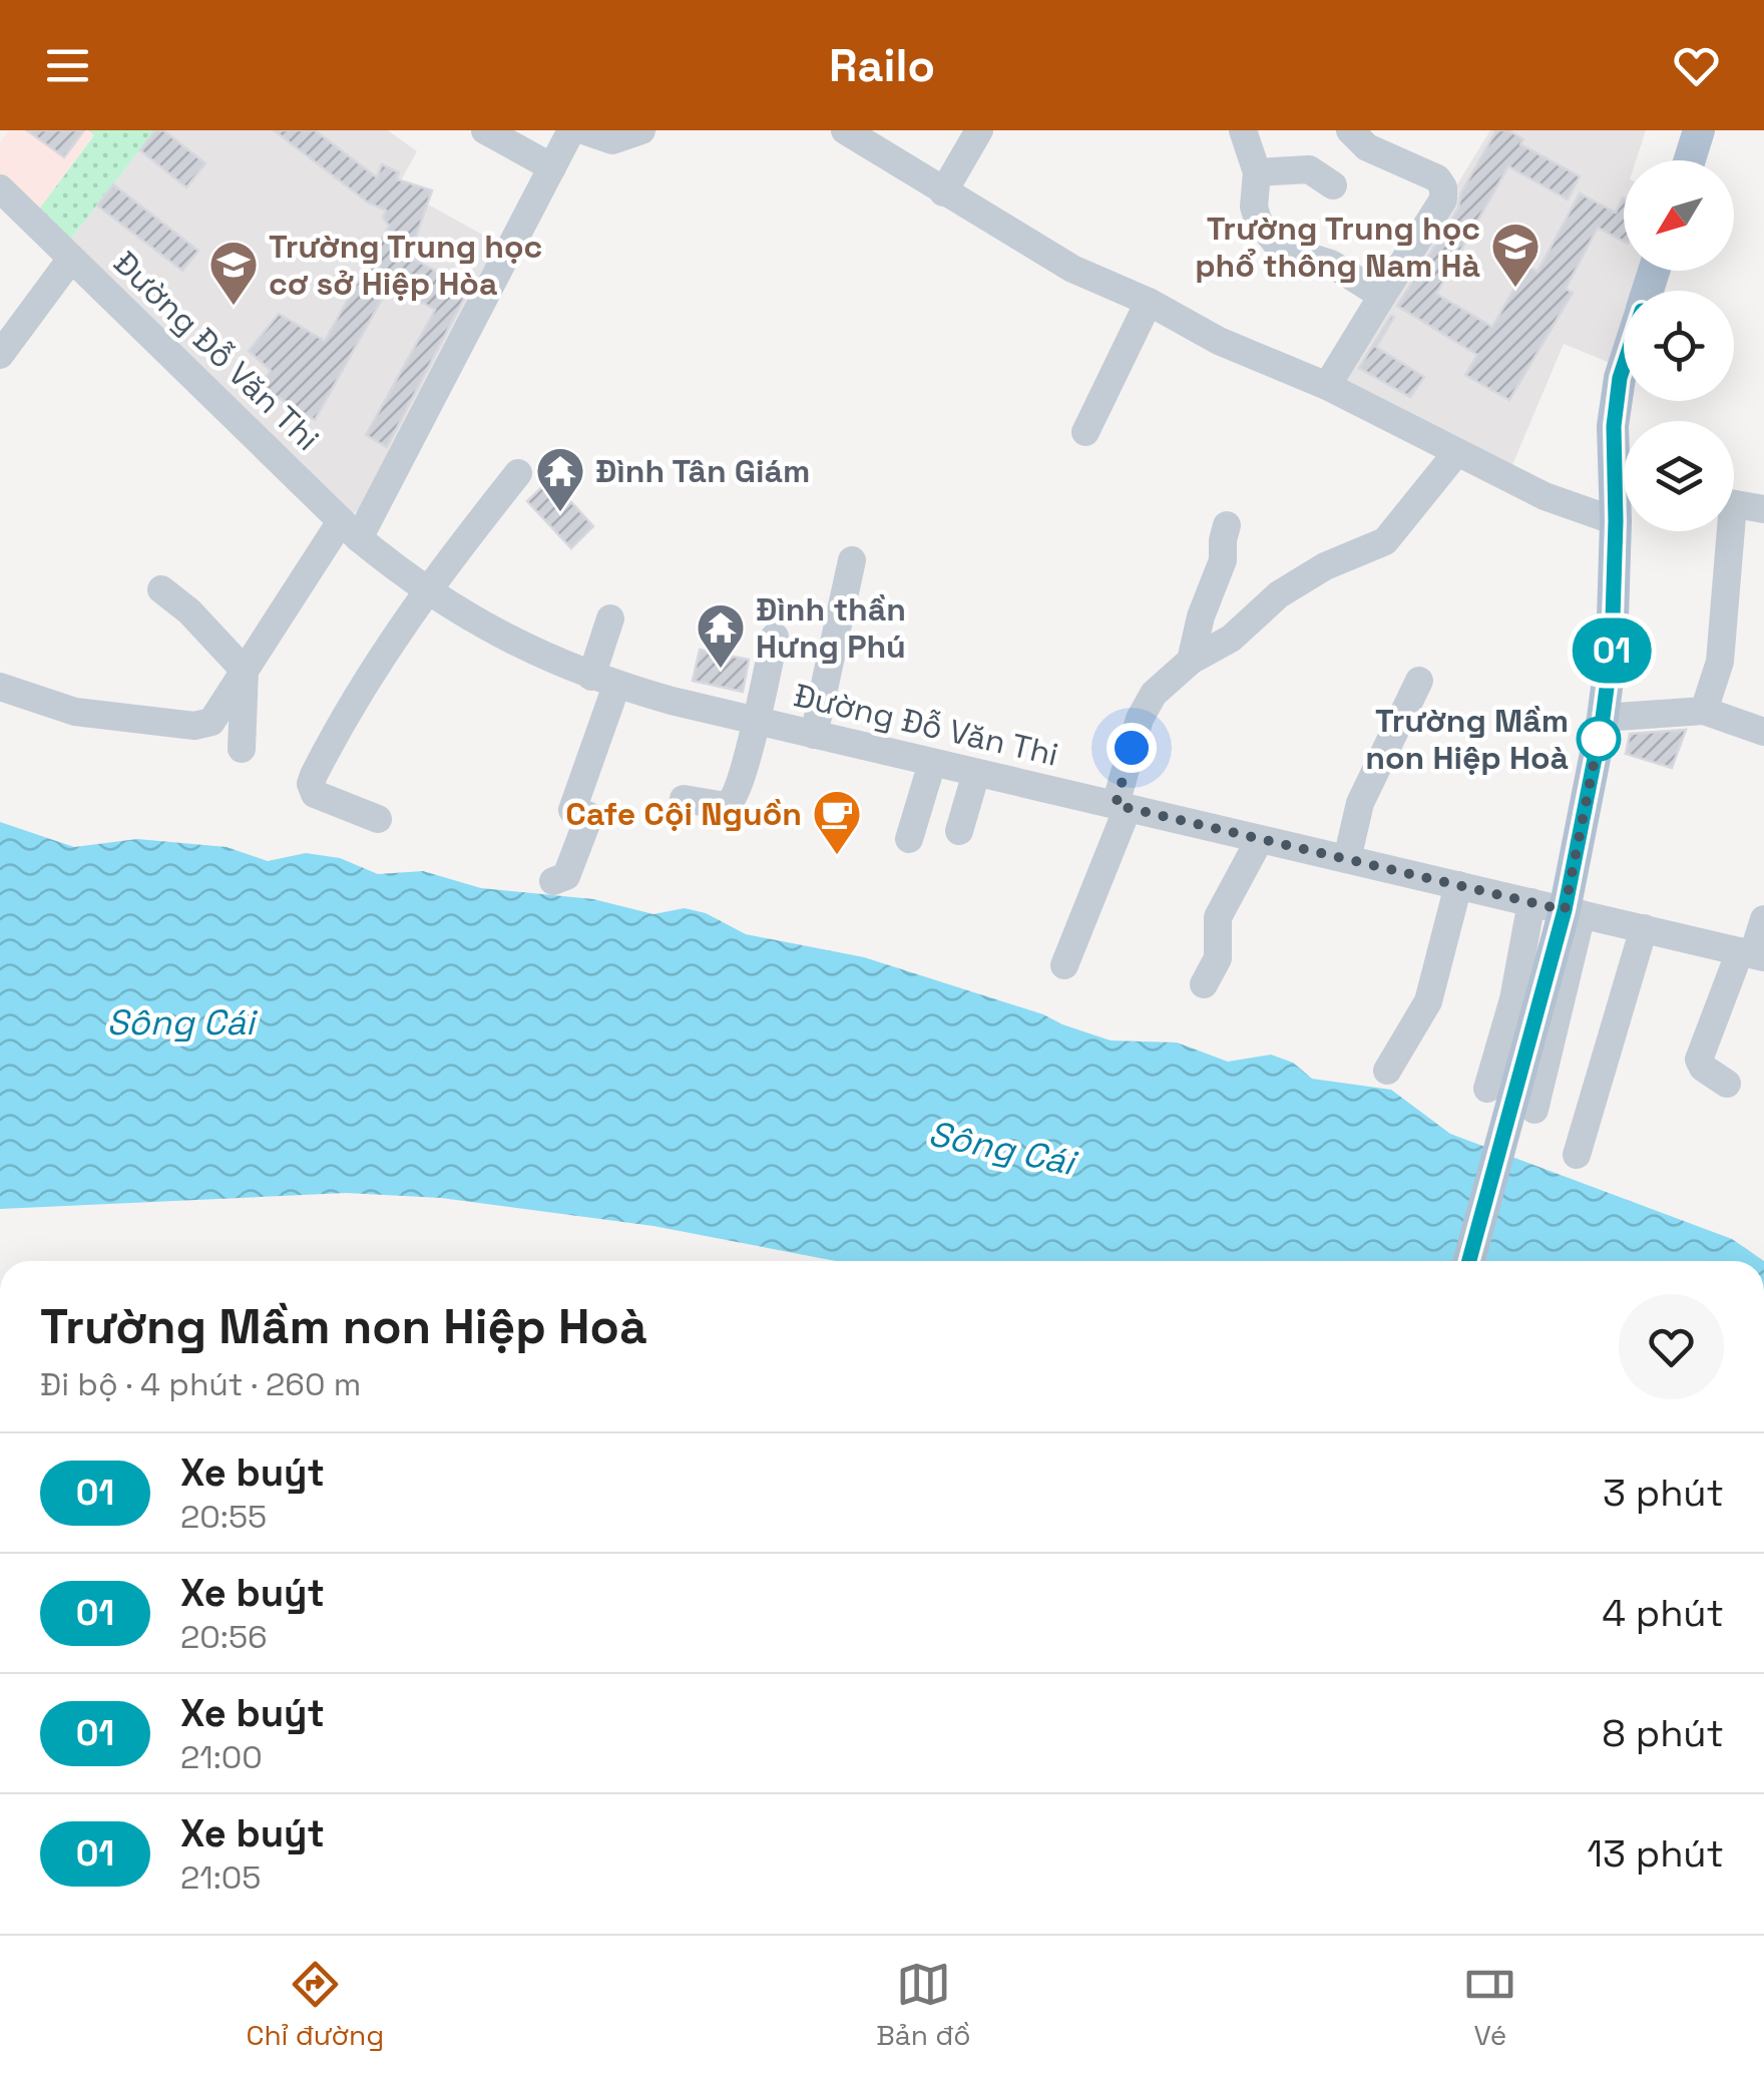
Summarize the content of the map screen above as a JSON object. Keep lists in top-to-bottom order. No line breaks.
{"streets":{"street":["Đường Đỗ Văn Thi"]},"water":["Sông Cái"],"places":{"school or university":["Trường Trung học phổ thông Nam Hà","Trường Trung học cơ sở Hiệp Hòa"],"temple":["Đình Tân Giám","Đình thần Hưng Phú"],"other":["Trường Mầm non Hiệp Hoà"],"cafe":["Cafe Cội Nguồn"]},"lines":["bus line 01"],"north":"bottom left","page":{"header":"Railo","on_map":"01","heading":["Trường Mầm non Hiệp Hoà","Đi bộ · 4 phút · 260 m"],"list":[{"mark":"01","name":"Xe buýt","note":"20:55","value":"3 phút"},{"mark":"01","name":"Xe buýt","note":"20:56","value":"4 phút"},{"mark":"01","name":"Xe buýt","note":"21:00","value":"8 phút"},{"mark":"01","name":"Xe buýt","note":"21:05","value":"13 phút"}],"tabs":["Chỉ đường","Bản đồ","Vé"]}}
